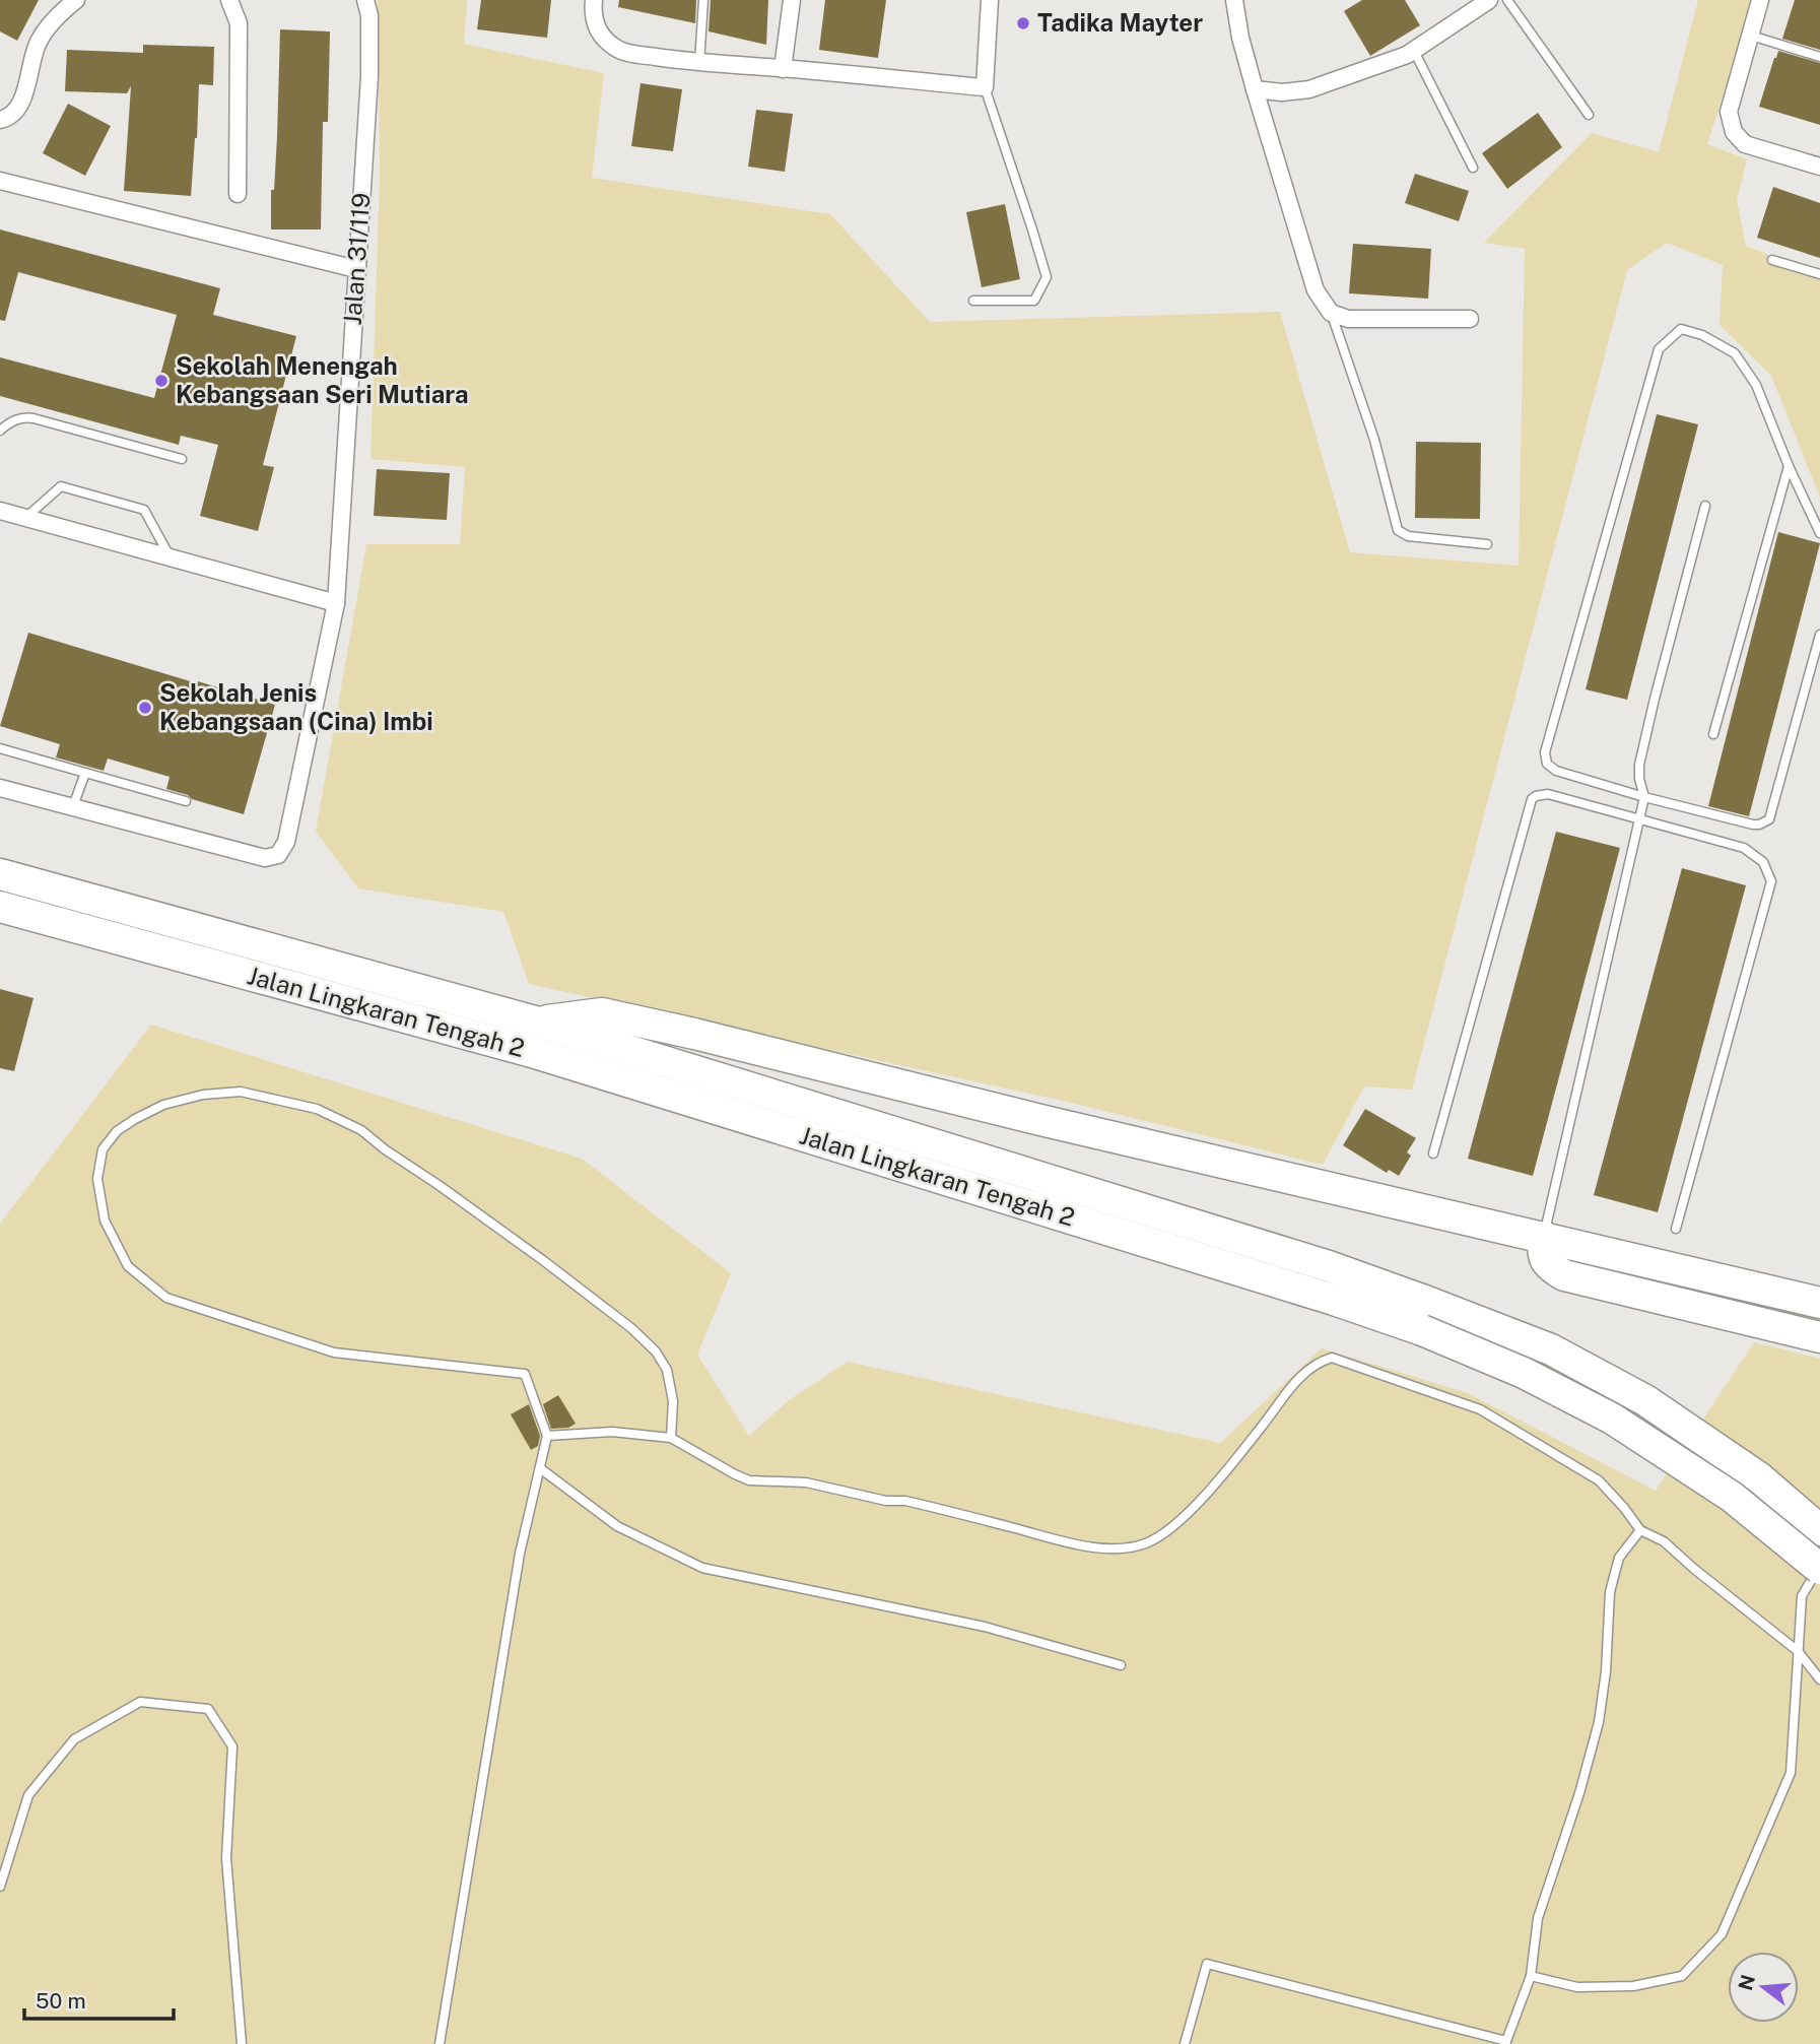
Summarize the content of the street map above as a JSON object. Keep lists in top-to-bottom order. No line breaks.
{"streets":{"highway":["Jalan Lingkaran Tengah 2"],"street":["Jalan 31/119"]},"places":["Tadika Mayter","Sekolah Menengah Kebangsaan Seri Mutiara","Sekolah Jenis Kebangsaan (Cina) Imbi"],"scale_bar":"50 m","north":"left"}
